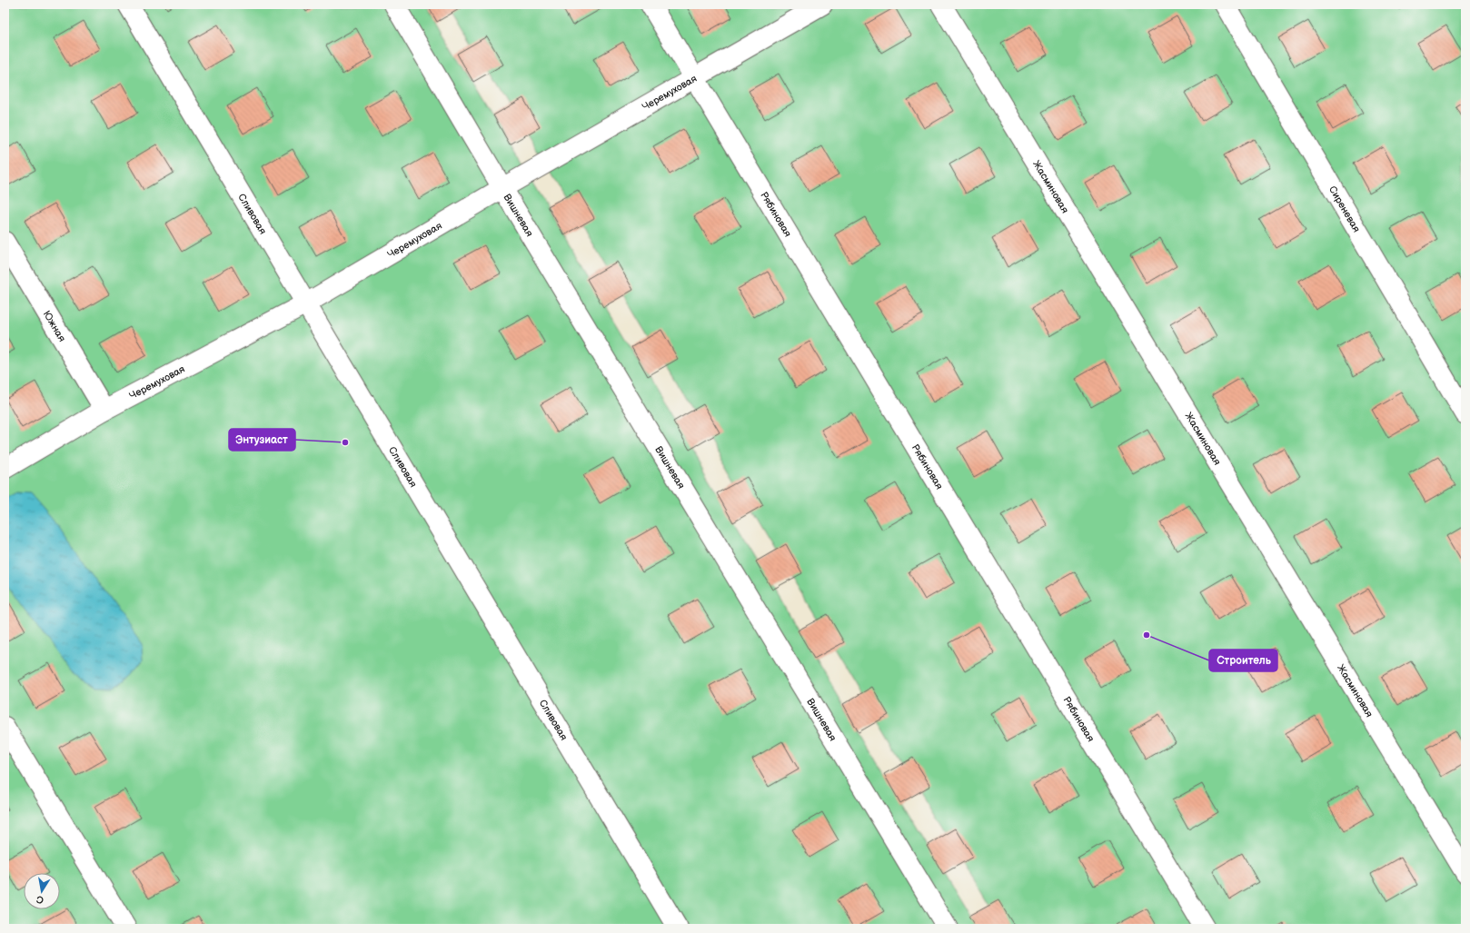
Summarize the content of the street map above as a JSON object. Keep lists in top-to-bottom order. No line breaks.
{"streets":{"street":["Черемуховая","Жасминовая","Сиреневая","Сливовая","Рябиновая","Вишневая","Южная"]},"crossings":[["Черемуховая","Сливовая"],["Черемуховая","Рябиновая"],["Черемуховая","Вишневая"],["Черемуховая","Южная"]],"places":["Энтузиаст","Строитель"],"north":"bottom"}
